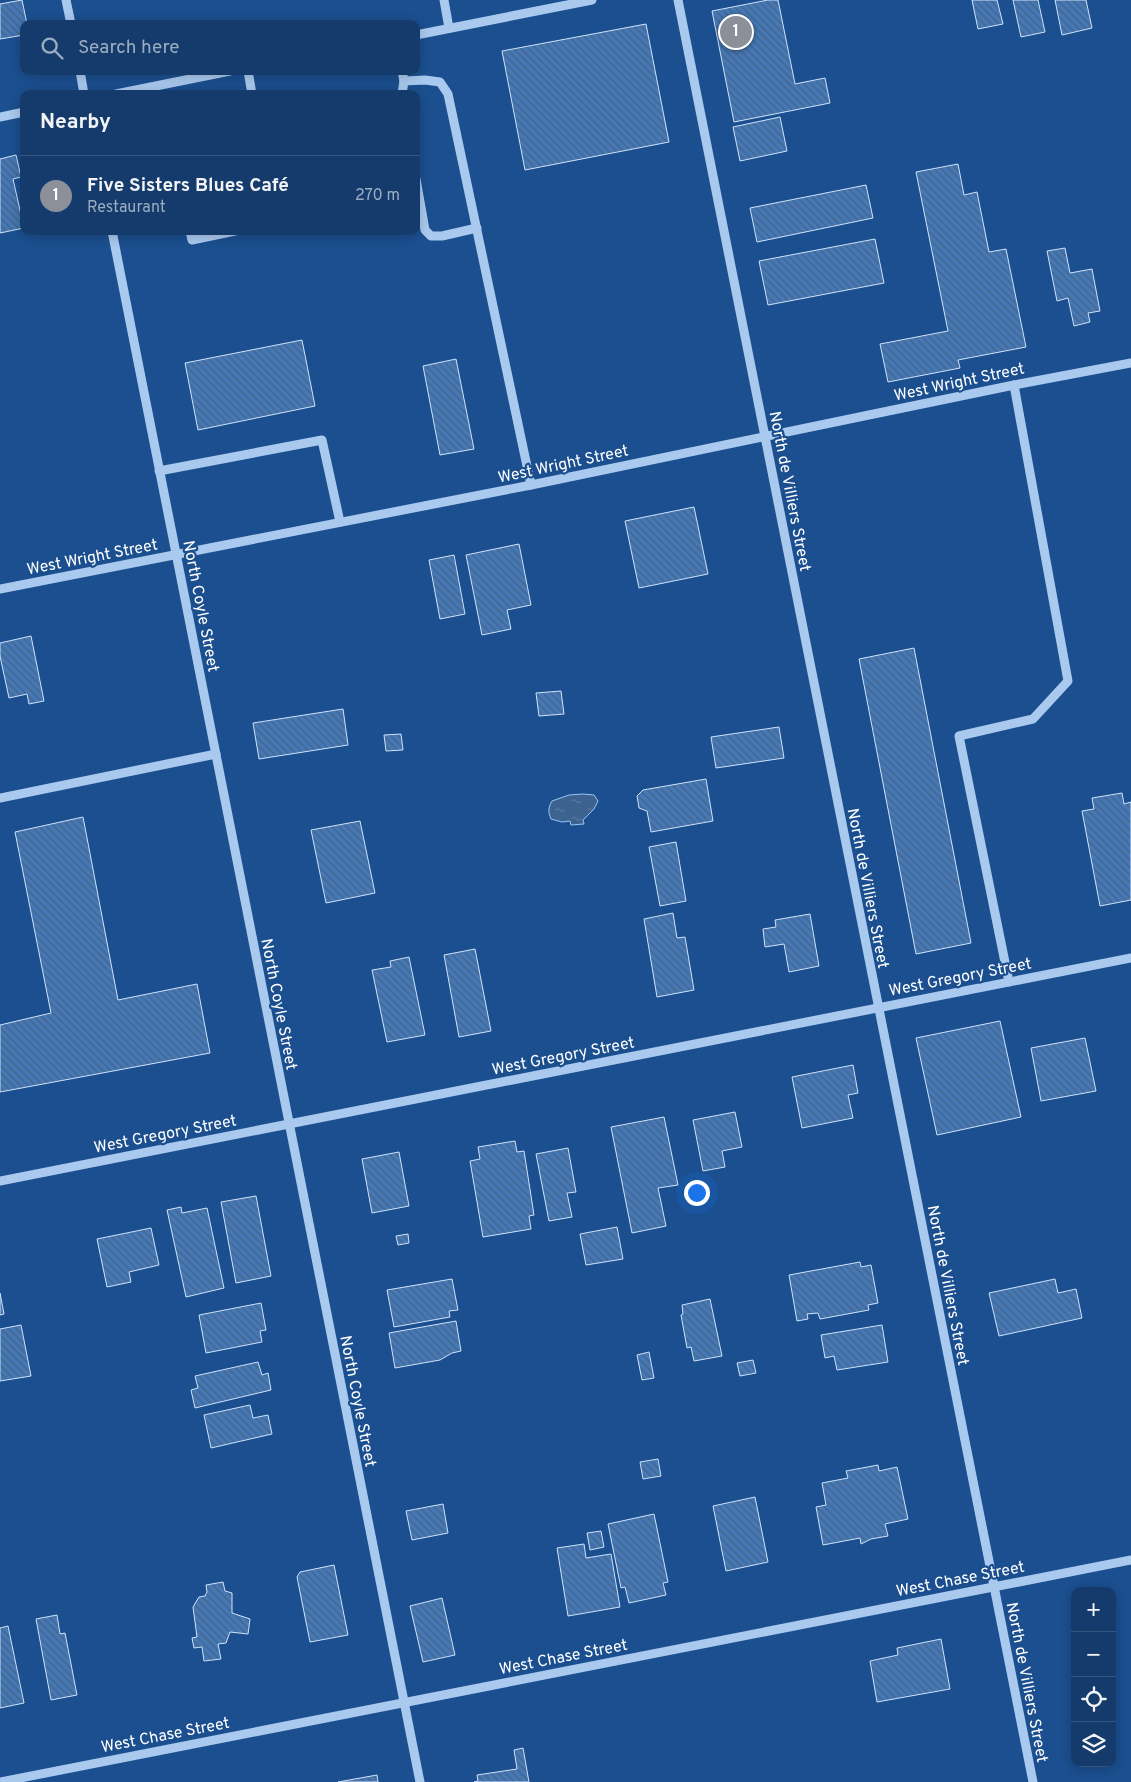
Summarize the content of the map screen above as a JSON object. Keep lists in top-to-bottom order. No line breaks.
{"streets":{"street":["West Wright Street","North de Villiers Street","North Coyle Street","West Gregory Street","West Chase Street"]},"crossings":[["West Wright Street","North de Villiers Street"],["West Wright Street","North Coyle Street"],["North de Villiers Street","West Gregory Street"],["North de Villiers Street","West Chase Street"],["North Coyle Street","West Gregory Street"],["North Coyle Street","West Chase Street"]],"page":{"pins":"1","search":"Search here","heading":"Nearby","list":[{"mark":"1","name":"Five Sisters Blues Café","note":"Restaurant","value":"270 m"}],"map_buttons":["+","−"]}}
